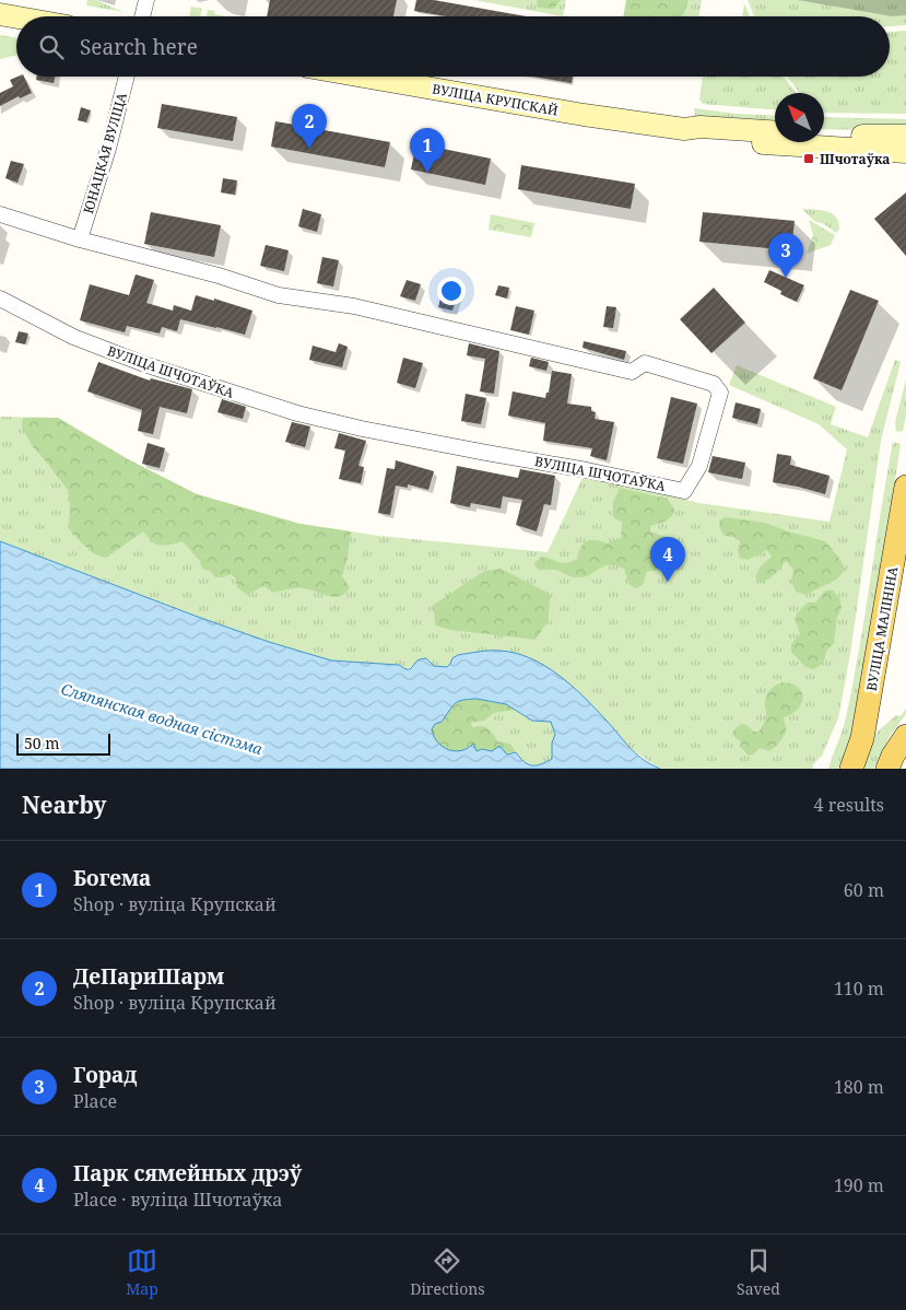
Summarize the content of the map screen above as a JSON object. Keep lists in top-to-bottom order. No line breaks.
{"streets":{"main road":["ВУЛІЦА МАЛІНІНА"],"street":["ВУЛІЦА КРУПСКАЙ","ЮНАЦКАЯ ВУЛІЦА","ВУЛІЦА ШЧОТАЎКА"]},"crossings":[["ЮНАЦКАЯ ВУЛІЦА","ВУЛІЦА ШЧОТАЎКА"]],"water":["Сляпянская водная сістэма"],"places":{"transit":["Шчотаўка"]},"scale_bar":"50 m","north":"top left","page":{"search":"Search here","pins":["2","1","3","4"],"scale":"50 m","heading":["Nearby","4 results"],"list":[{"mark":"1","name":"Богема","note":"Shop · вуліца Крупскай","value":"60 m"},{"mark":"2","name":"ДеПариШарм","note":"Shop · вуліца Крупскай","value":"110 m"},{"mark":"3","name":"Горад","note":"Place","value":"180 m"},{"mark":"4","name":"Парк сямейных дрэў","note":"Place · вуліца Шчотаўка","value":"190 m"}],"nav":["Map","Directions","Saved"]}}
